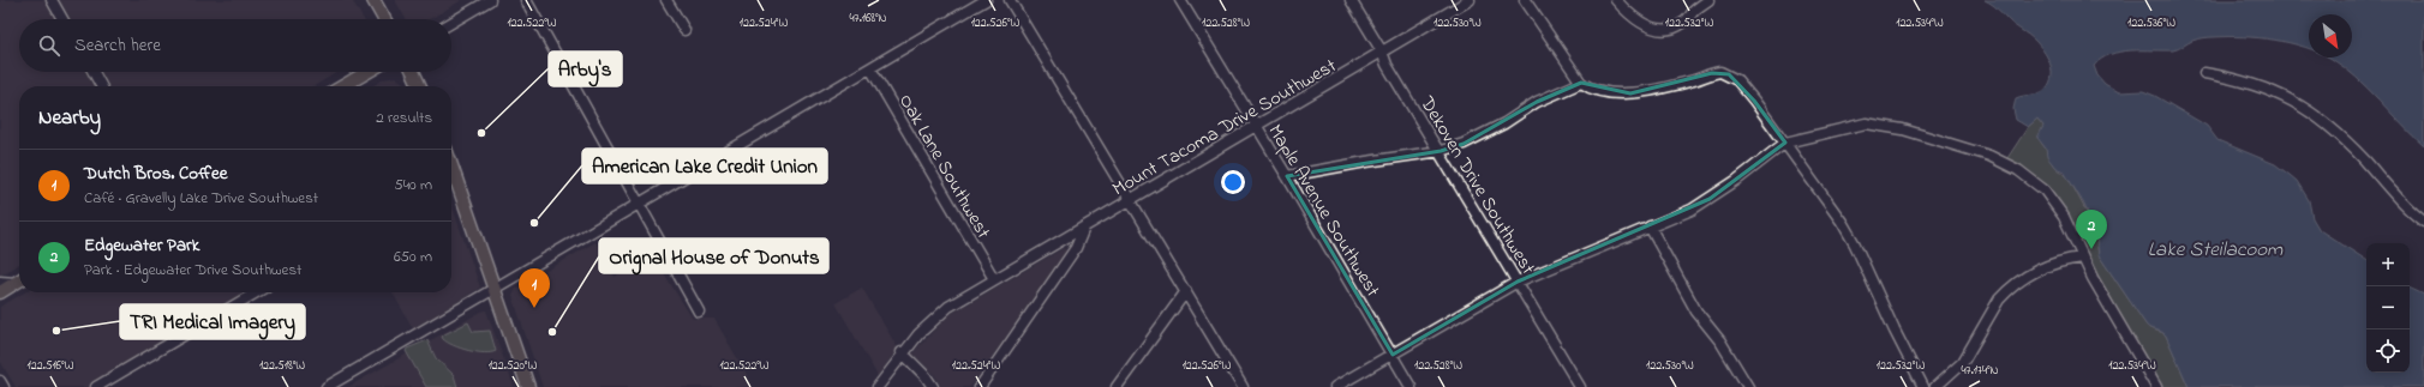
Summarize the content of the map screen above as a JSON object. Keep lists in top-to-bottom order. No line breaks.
{"streets":{"street":["Mount Tacoma Drive Southwest","Oak Lane Southwest","Dekoven Drive Southwest","Maple Avenue Southwest"]},"crossings":[["Mount Tacoma Drive Southwest","Oak Lane Southwest"],["Mount Tacoma Drive Southwest","Dekoven Drive Southwest"],["Mount Tacoma Drive Southwest","Maple Avenue Southwest"]],"water":["Lake Steilacoom"],"places":["Arby's","American Lake Credit Union","TRI Medical Imagery","Orignal House of Donuts"],"north":"bottom right","page":{"search":"Search here","heading":["Nearby","2 results"],"list":[{"mark":"1","name":"Dutch Bros. Coffee","note":"Café · Gravelly Lake Drive Southwest","value":"540 m"},{"mark":"2","name":"Edgewater Park","note":"Park · Edgewater Drive Southwest","value":"650 m"}],"pins":["2","1"],"map_buttons":["+","−"]},"coordinates":["47.168°N","122.530°W","122.536°W","122.522°W","122.524°W","122.526°W","122.528°W","122.532°W","122.534°W","122.516°W","122.518°W","122.520°W","47.174°N"]}
